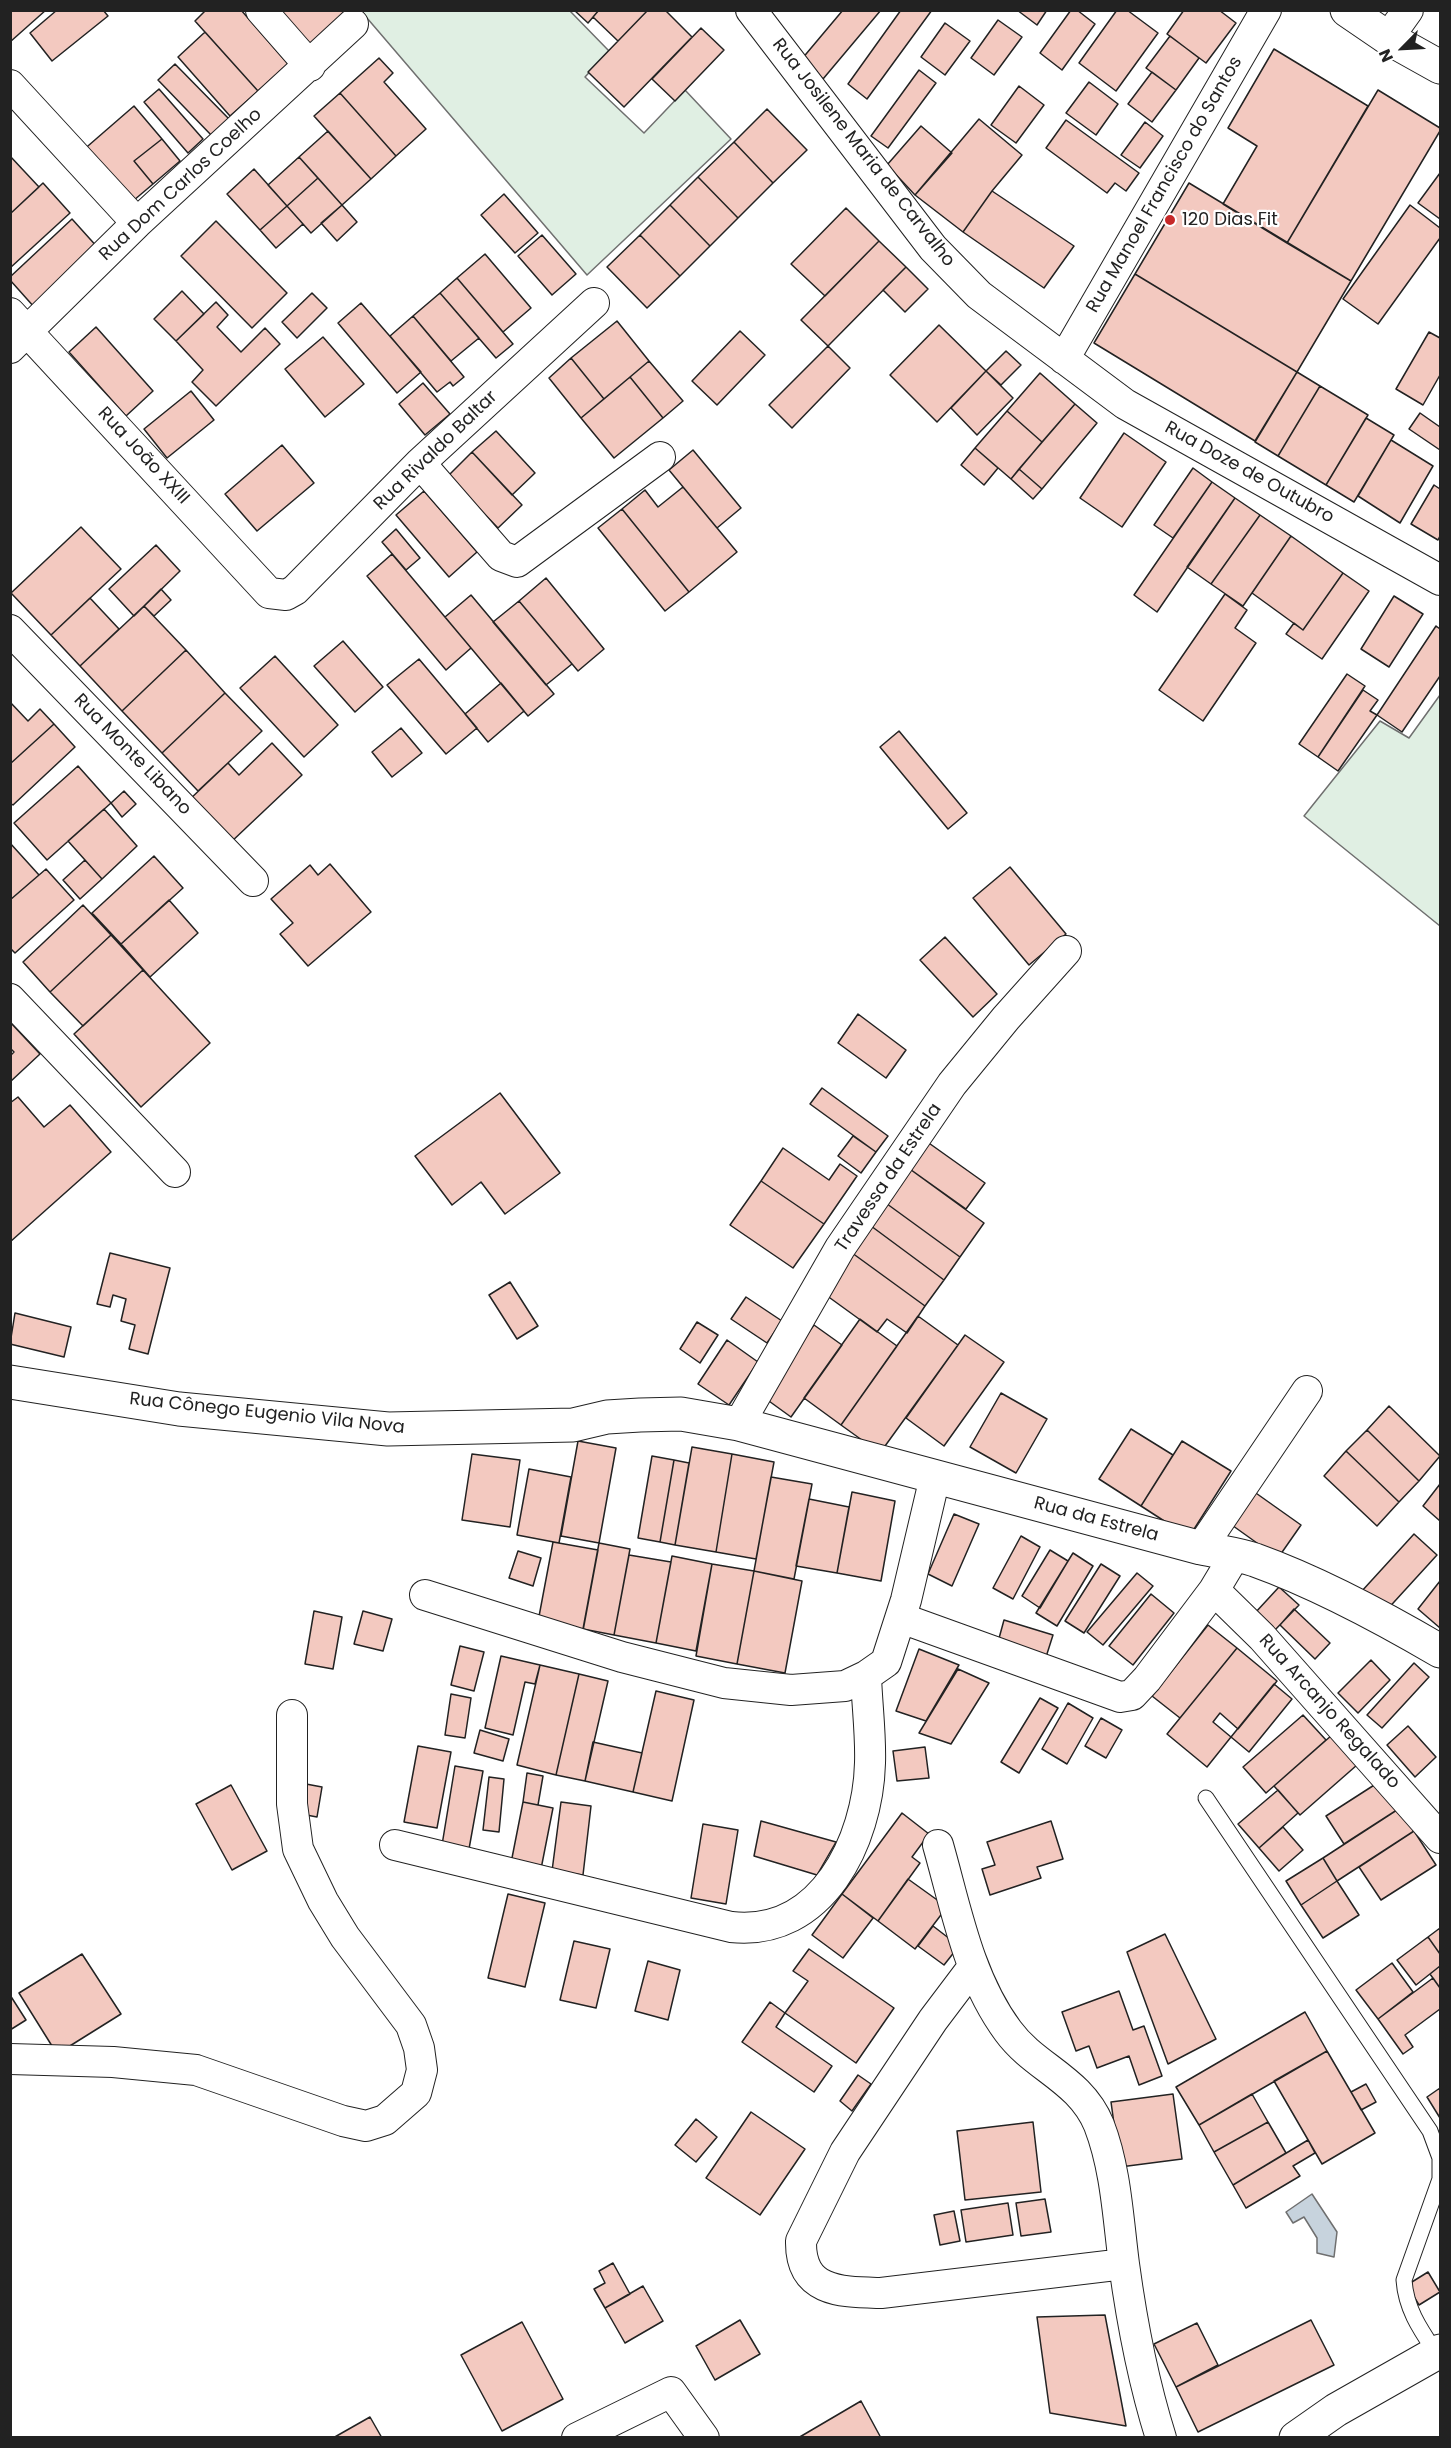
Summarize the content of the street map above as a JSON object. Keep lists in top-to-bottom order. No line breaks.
{"streets":{"street":["Rua Josilene Maria de Carvalho","Rua Dom Carlos Coelho","Rua Manoel Francisco do Santos","Rua Rivaldo Baltar","Rua João XXIII","Rua Doze de Outubro","Rua Monte Libano","Travessa da Estrela","Rua Cônego Eugenio Vila Nova","Rua da Estrela","Rua Arcanjo Regalado"]},"crossings":[["Rua Josilene Maria de Carvalho","Rua Manoel Francisco do Santos"],["Rua Josilene Maria de Carvalho","Rua Doze de Outubro"],["Rua Dom Carlos Coelho","Rua João XXIII"],["Rua Manoel Francisco do Santos","Rua Doze de Outubro"],["Rua Rivaldo Baltar","Rua João XXIII"],["Travessa da Estrela","Rua Cônego Eugenio Vila Nova"],["Travessa da Estrela","Rua da Estrela"],["Rua Cônego Eugenio Vila Nova","Rua da Estrela"]],"places":["120 Dias Fit"],"north":"bottom left"}
